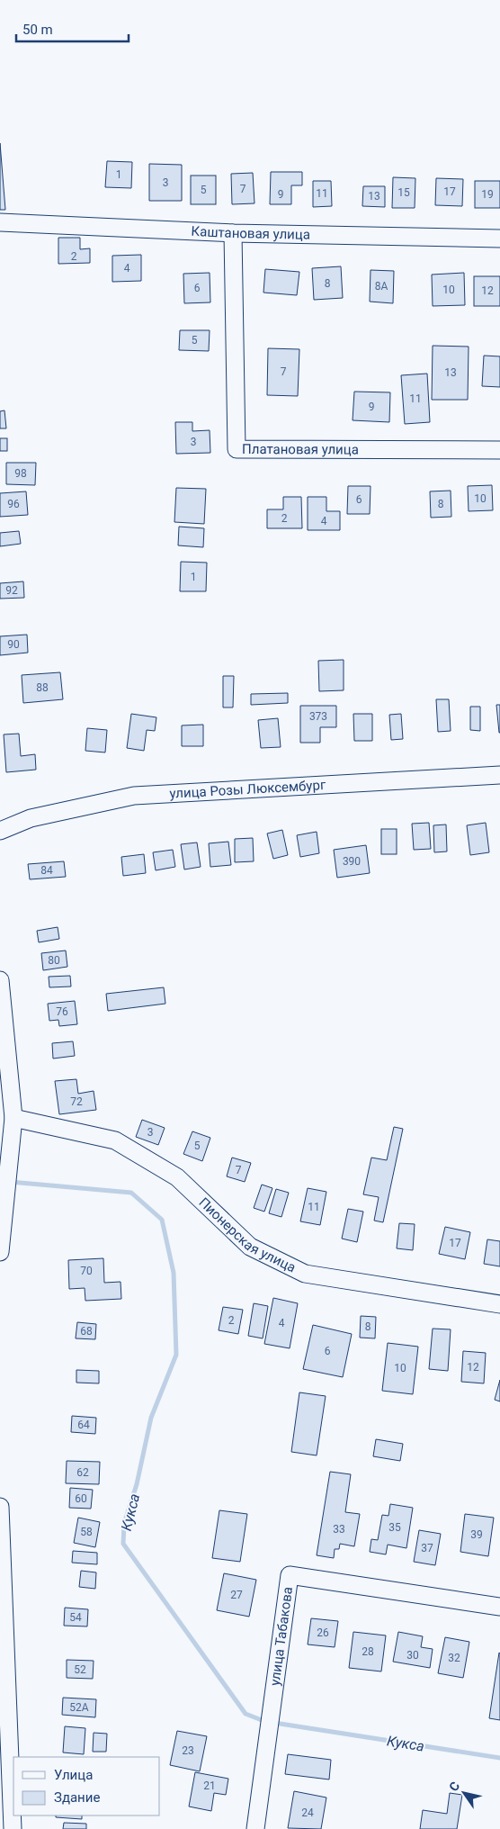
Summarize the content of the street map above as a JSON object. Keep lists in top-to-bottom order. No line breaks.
{"streets":{"street":["Каштановая улица","Платановая улица","улица Розы Люксембург","Пионерская улица","улица Табакова"]},"crossings":[["Каштановая улица","Платановая улица"]],"water":["Кукса"],"house_numbers":["1","3","7","5","17","15","11","9","19","13","2","4","8","8А","6","10","12","5","7","13","11","9","3","98","10","6","96","8","2","4","1","92","90","88","373","390","84","80","76","72","3","5","7","11","17","70","2","4","8","68","6","12","10","64","62","60","35","33","58","39","37","27","54","26","28","30","32","52","52А","23","21","24"],"legend":["Улица","Здание"],"scale_bar":"50 m","north":"top left"}
